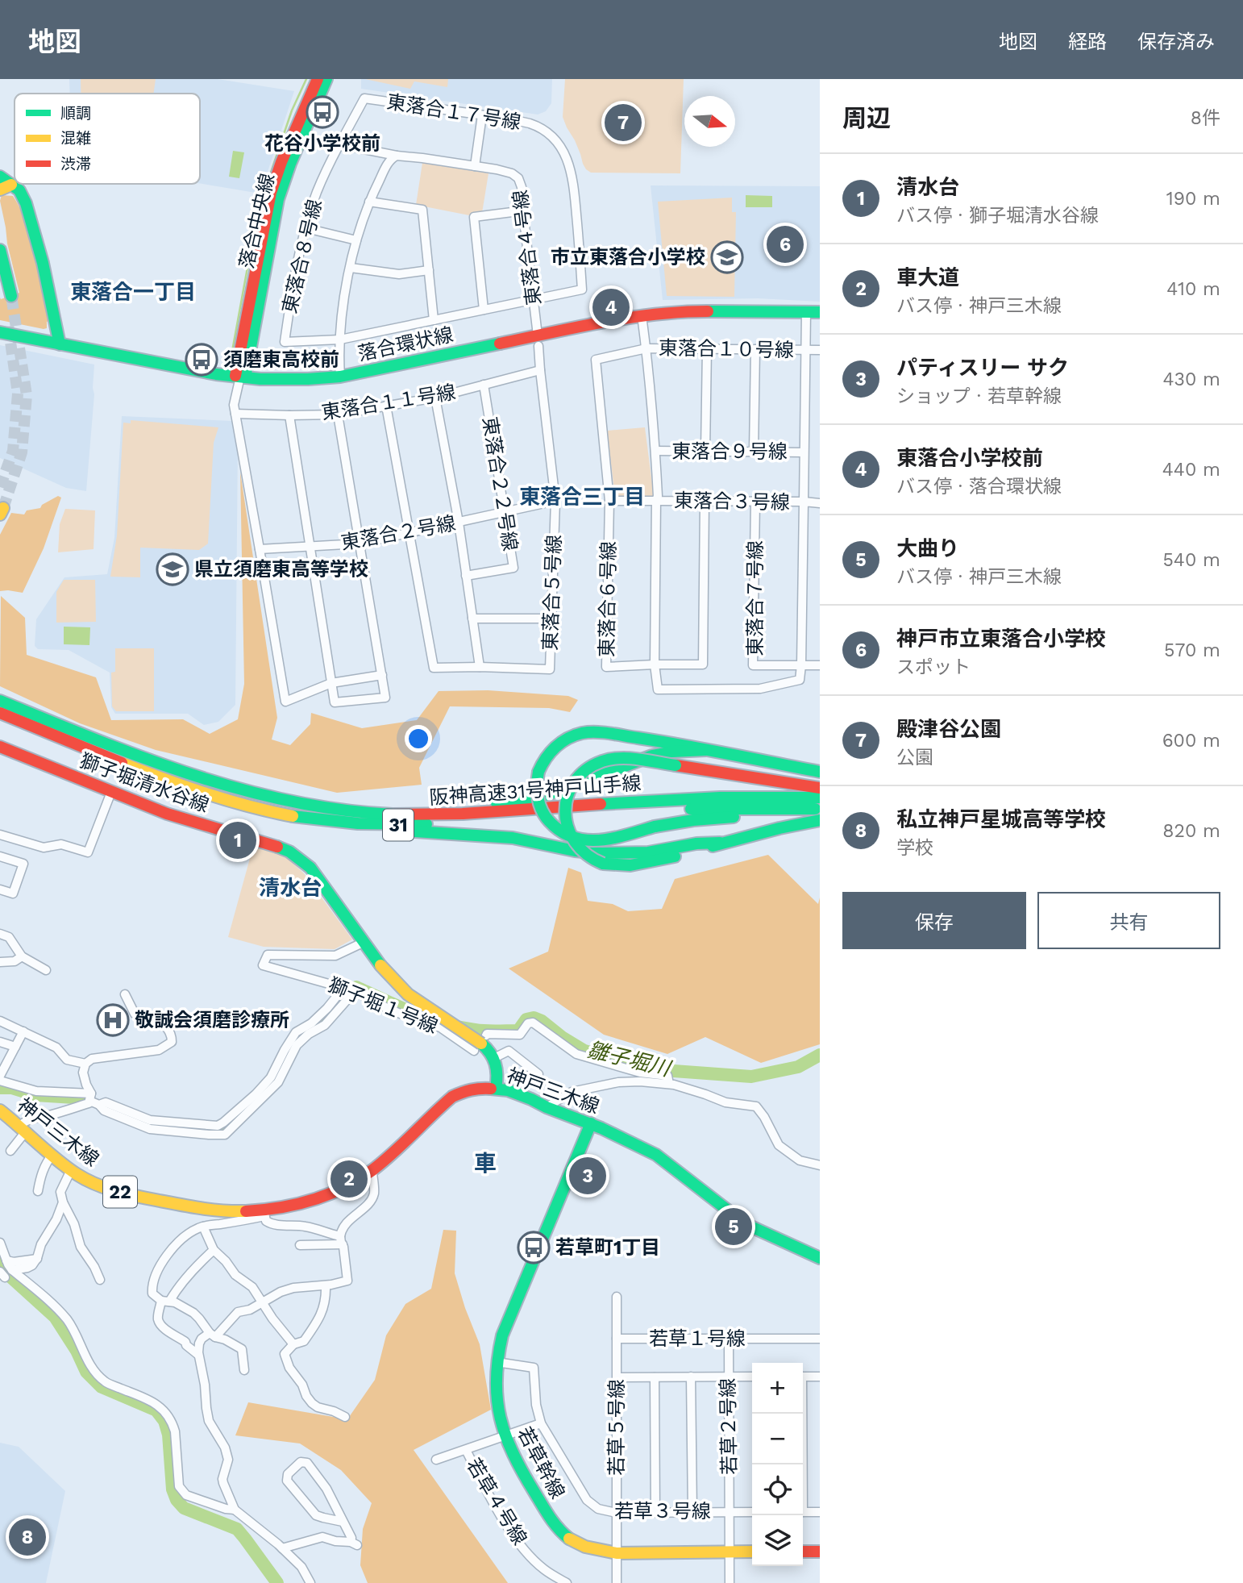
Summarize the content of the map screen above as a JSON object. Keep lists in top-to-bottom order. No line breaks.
{"streets":{"main road":["落合中央線","落合環状線","獅子堀清水谷線","阪神高速31号神戸山手線","31","神戸三木線","22","若草幹線"],"street":["東落合１７号線","東落合４号線","東落合８号線","東落合１０号線","東落合１１号線","東落合９号線","東落合２２号線","東落合３号線","東落合２号線","東落合５号線","東落合７号線","東落合６号線","獅子堀１号線","若草１号線","若草２号線","若草５号線","若草４号線","若草３号線"]},"crossings":[["東落合１７号線","東落合４号線"],["東落合１７号線","東落合８号線"],["落合中央線","落合環状線"],["東落合４号線","落合環状線"],["落合環状線","東落合３号線"],["東落合１０号線","東落合３号線"],["東落合１０号線","東落合６号線"],["東落合１１号線","東落合２２号線"],["東落合９号線","東落合３号線"],["東落合２２号線","東落合２号線"],["東落合３号線","東落合７号線"],["東落合３号線","東落合６号線"],["東落合２号線","東落合５号線"],["獅子堀清水谷線","獅子堀１号線"],["阪神高速31号神戸山手線","31"],["神戸三木線","若草幹線"],["若草１号線","若草２号線"],["若草１号線","若草５号線"],["若草２号線","若草幹線"],["若草２号線","若草３号線"],["若草５号線","若草幹線"],["若草５号線","若草３号線"],["若草幹線","若草４号線"],["若草幹線","若草３号線"],["若草４号線","若草３号線"]],"districts":["東落合一丁目","東落合三丁目","清水台","車"],"water":["雛子堀川"],"places":{"bus stop":["花谷小学校前","須磨東高校前","若草町1丁目"],"school or university":["市立東落合小学校","県立須磨東高等学校"],"hospital":["敬誠会須磨診療所"]},"legend":["順調","混雑","渋滞"],"north":"right","page":{"header":"地図","nav":["地図","経路","保存済み"],"heading":["周辺","8件"],"pins":["7","6","4","1","3","2","5","8"],"list":[{"mark":"1","name":"清水台","note":"バス停 · 獅子堀清水谷線","value":"190 m"},{"mark":"2","name":"車大道","note":"バス停 · 神戸三木線","value":"410 m"},{"mark":"3","name":"パティスリー サク","note":"ショップ · 若草幹線","value":"430 m"},{"mark":"4","name":"東落合小学校前","note":"バス停 · 落合環状線","value":"440 m"},{"mark":"5","name":"大曲り","note":"バス停 · 神戸三木線","value":"540 m"},{"mark":"6","name":"神戸市立東落合小学校","note":"スポット","value":"570 m"},{"mark":"7","name":"殿津谷公園","note":"公園","value":"600 m"},{"mark":"8","name":"私立神戸星城高等学校","note":"学校","value":"820 m"}],"buttons":["保存","共有"],"map_buttons":["+","−"]}}
